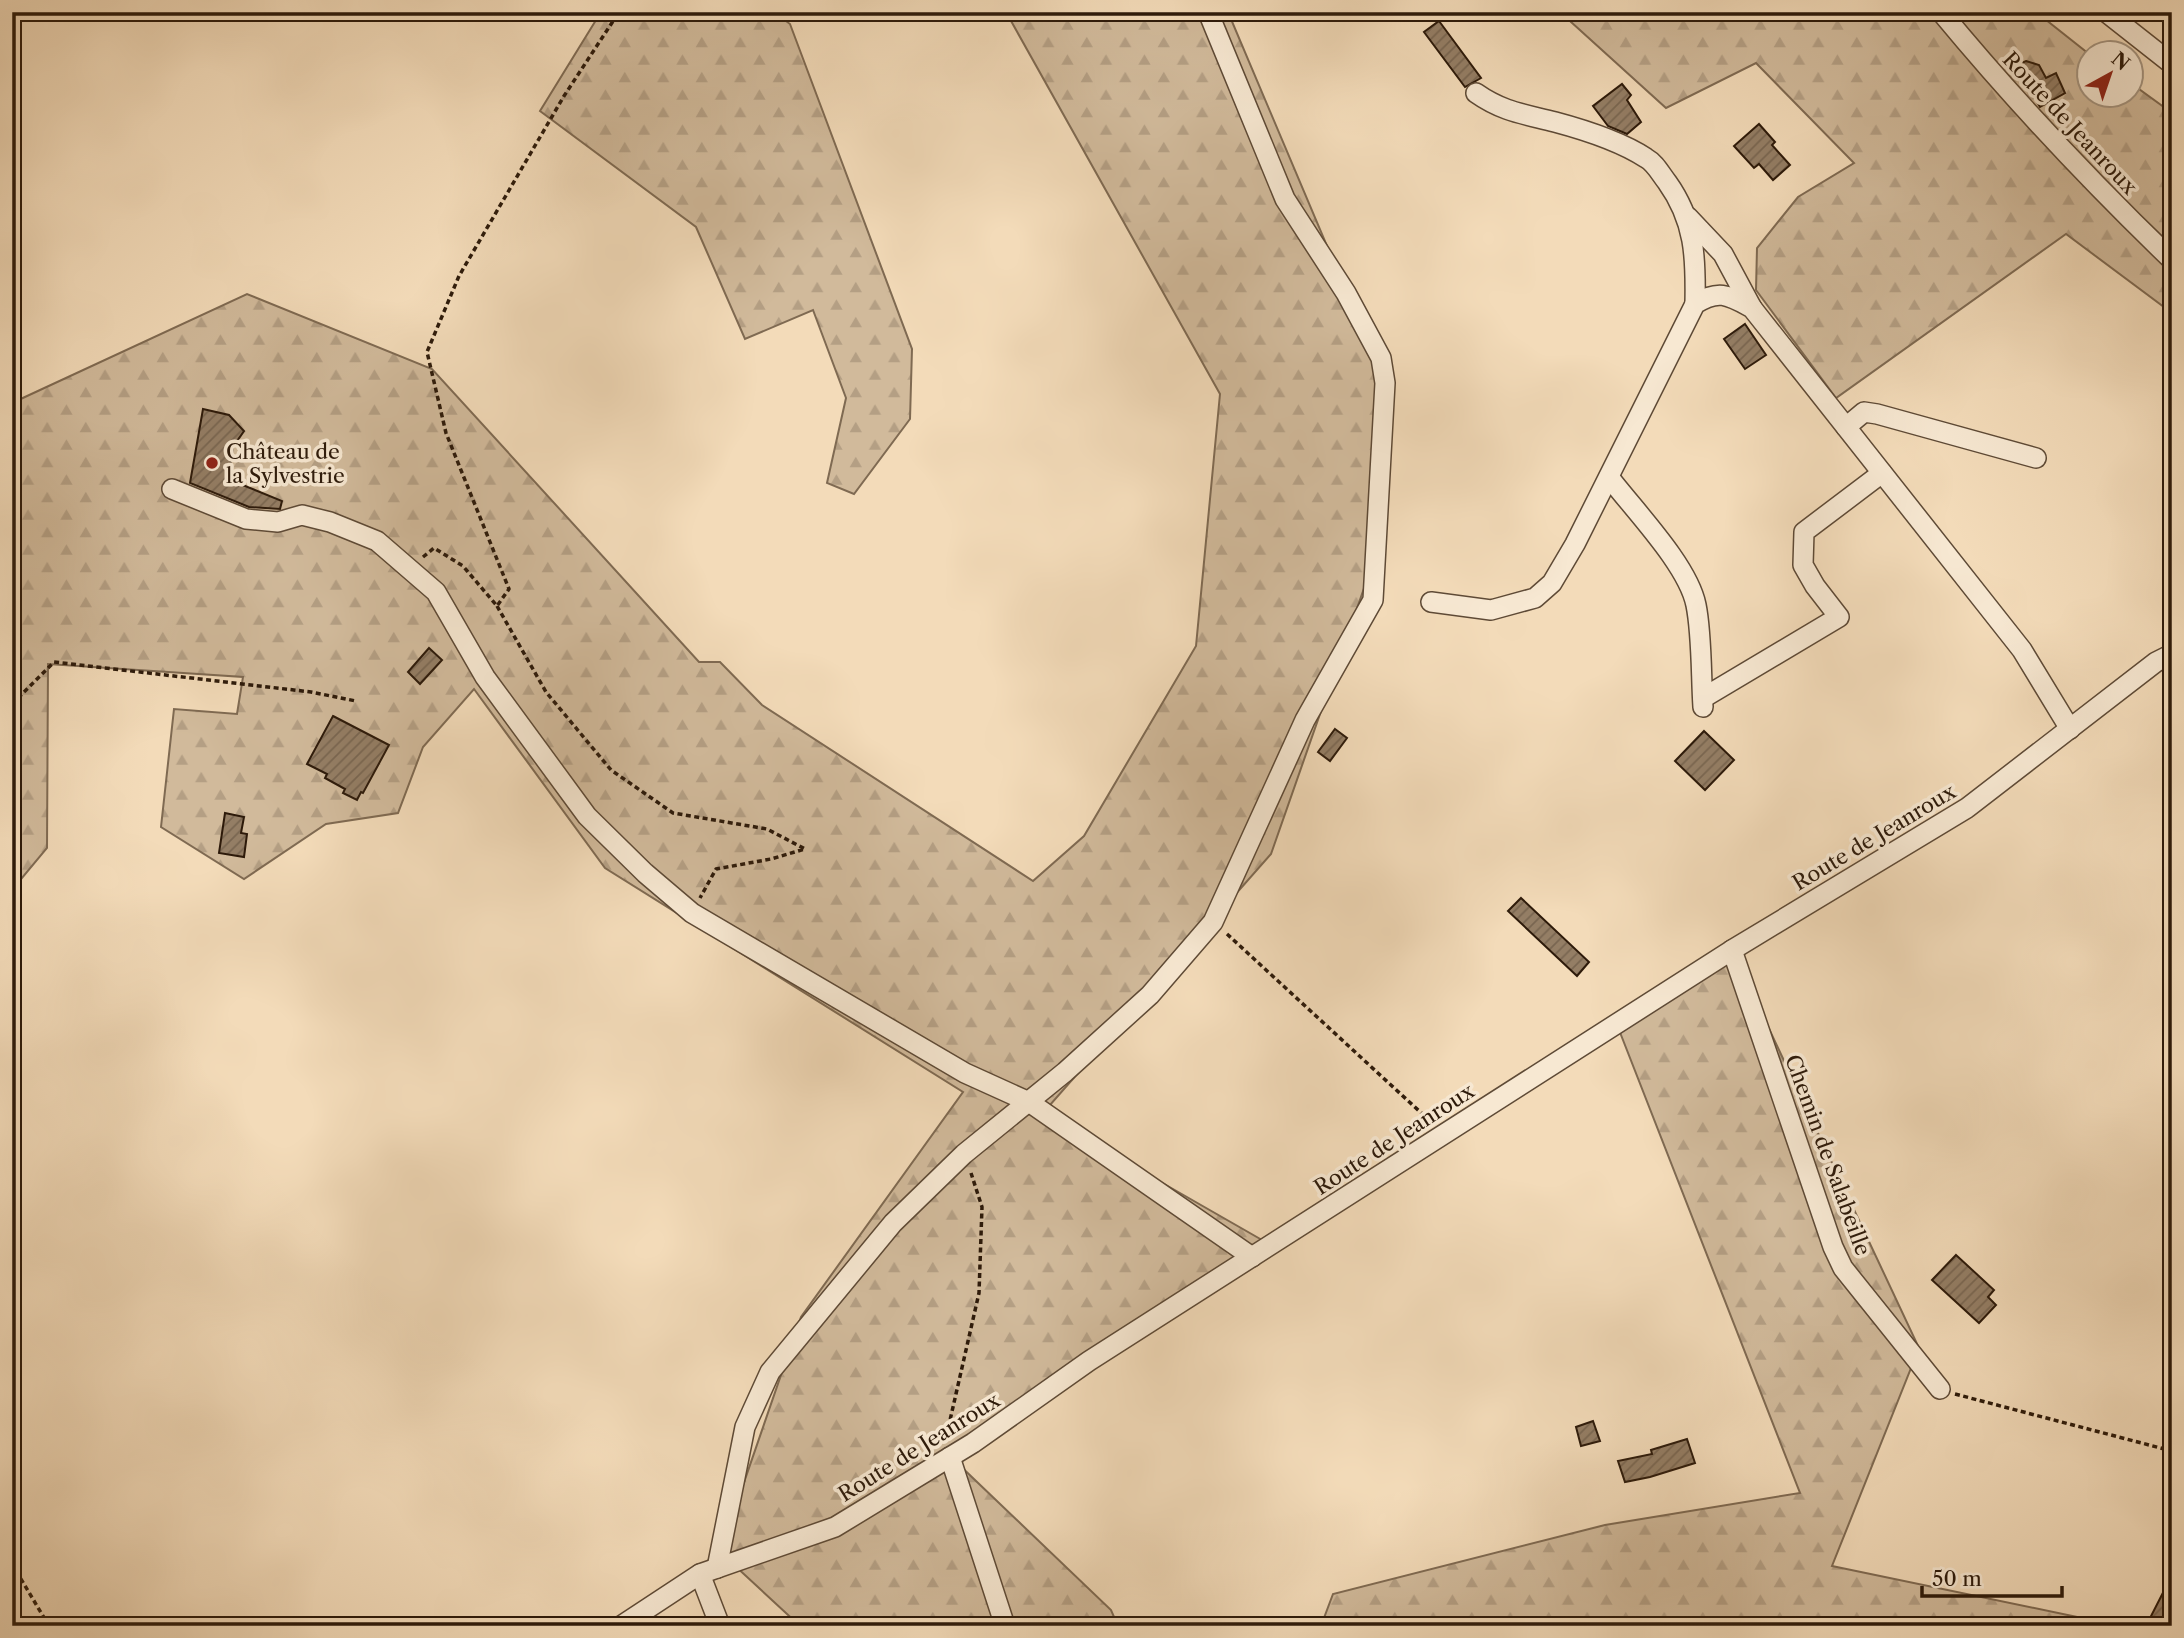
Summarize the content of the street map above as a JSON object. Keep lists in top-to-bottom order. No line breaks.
{"streets":{"street":["Route de Jeanroux","Chemin de Salabeille"]},"crossings":[["Route de Jeanroux","Chemin de Salabeille"]],"places":["Château de la Sylvestrie"],"scale_bar":"50 m","north":"top right"}
